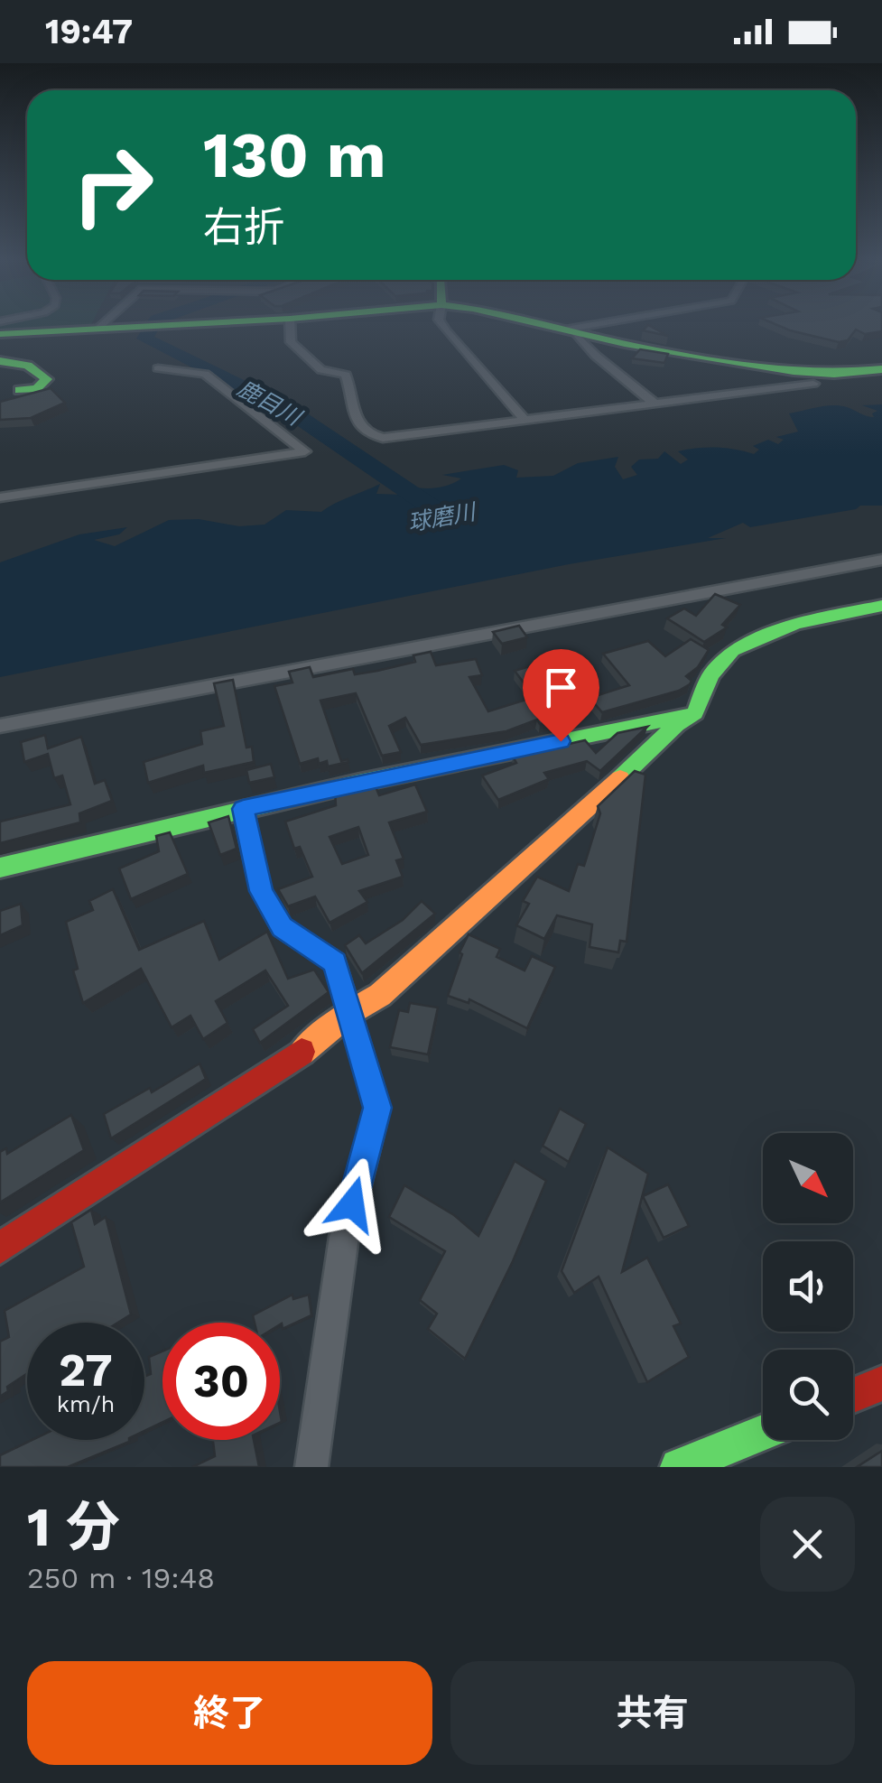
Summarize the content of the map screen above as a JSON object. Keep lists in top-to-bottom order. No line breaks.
{"water":["鹿目川","球磨川"],"north":"bottom right","page":{"status":"19:47","turn":["130 m","右折"],"speed":"27 km/h","limit":"30","heading":["1 分","250 m · 19:48"],"buttons":["終了","共有"]}}
